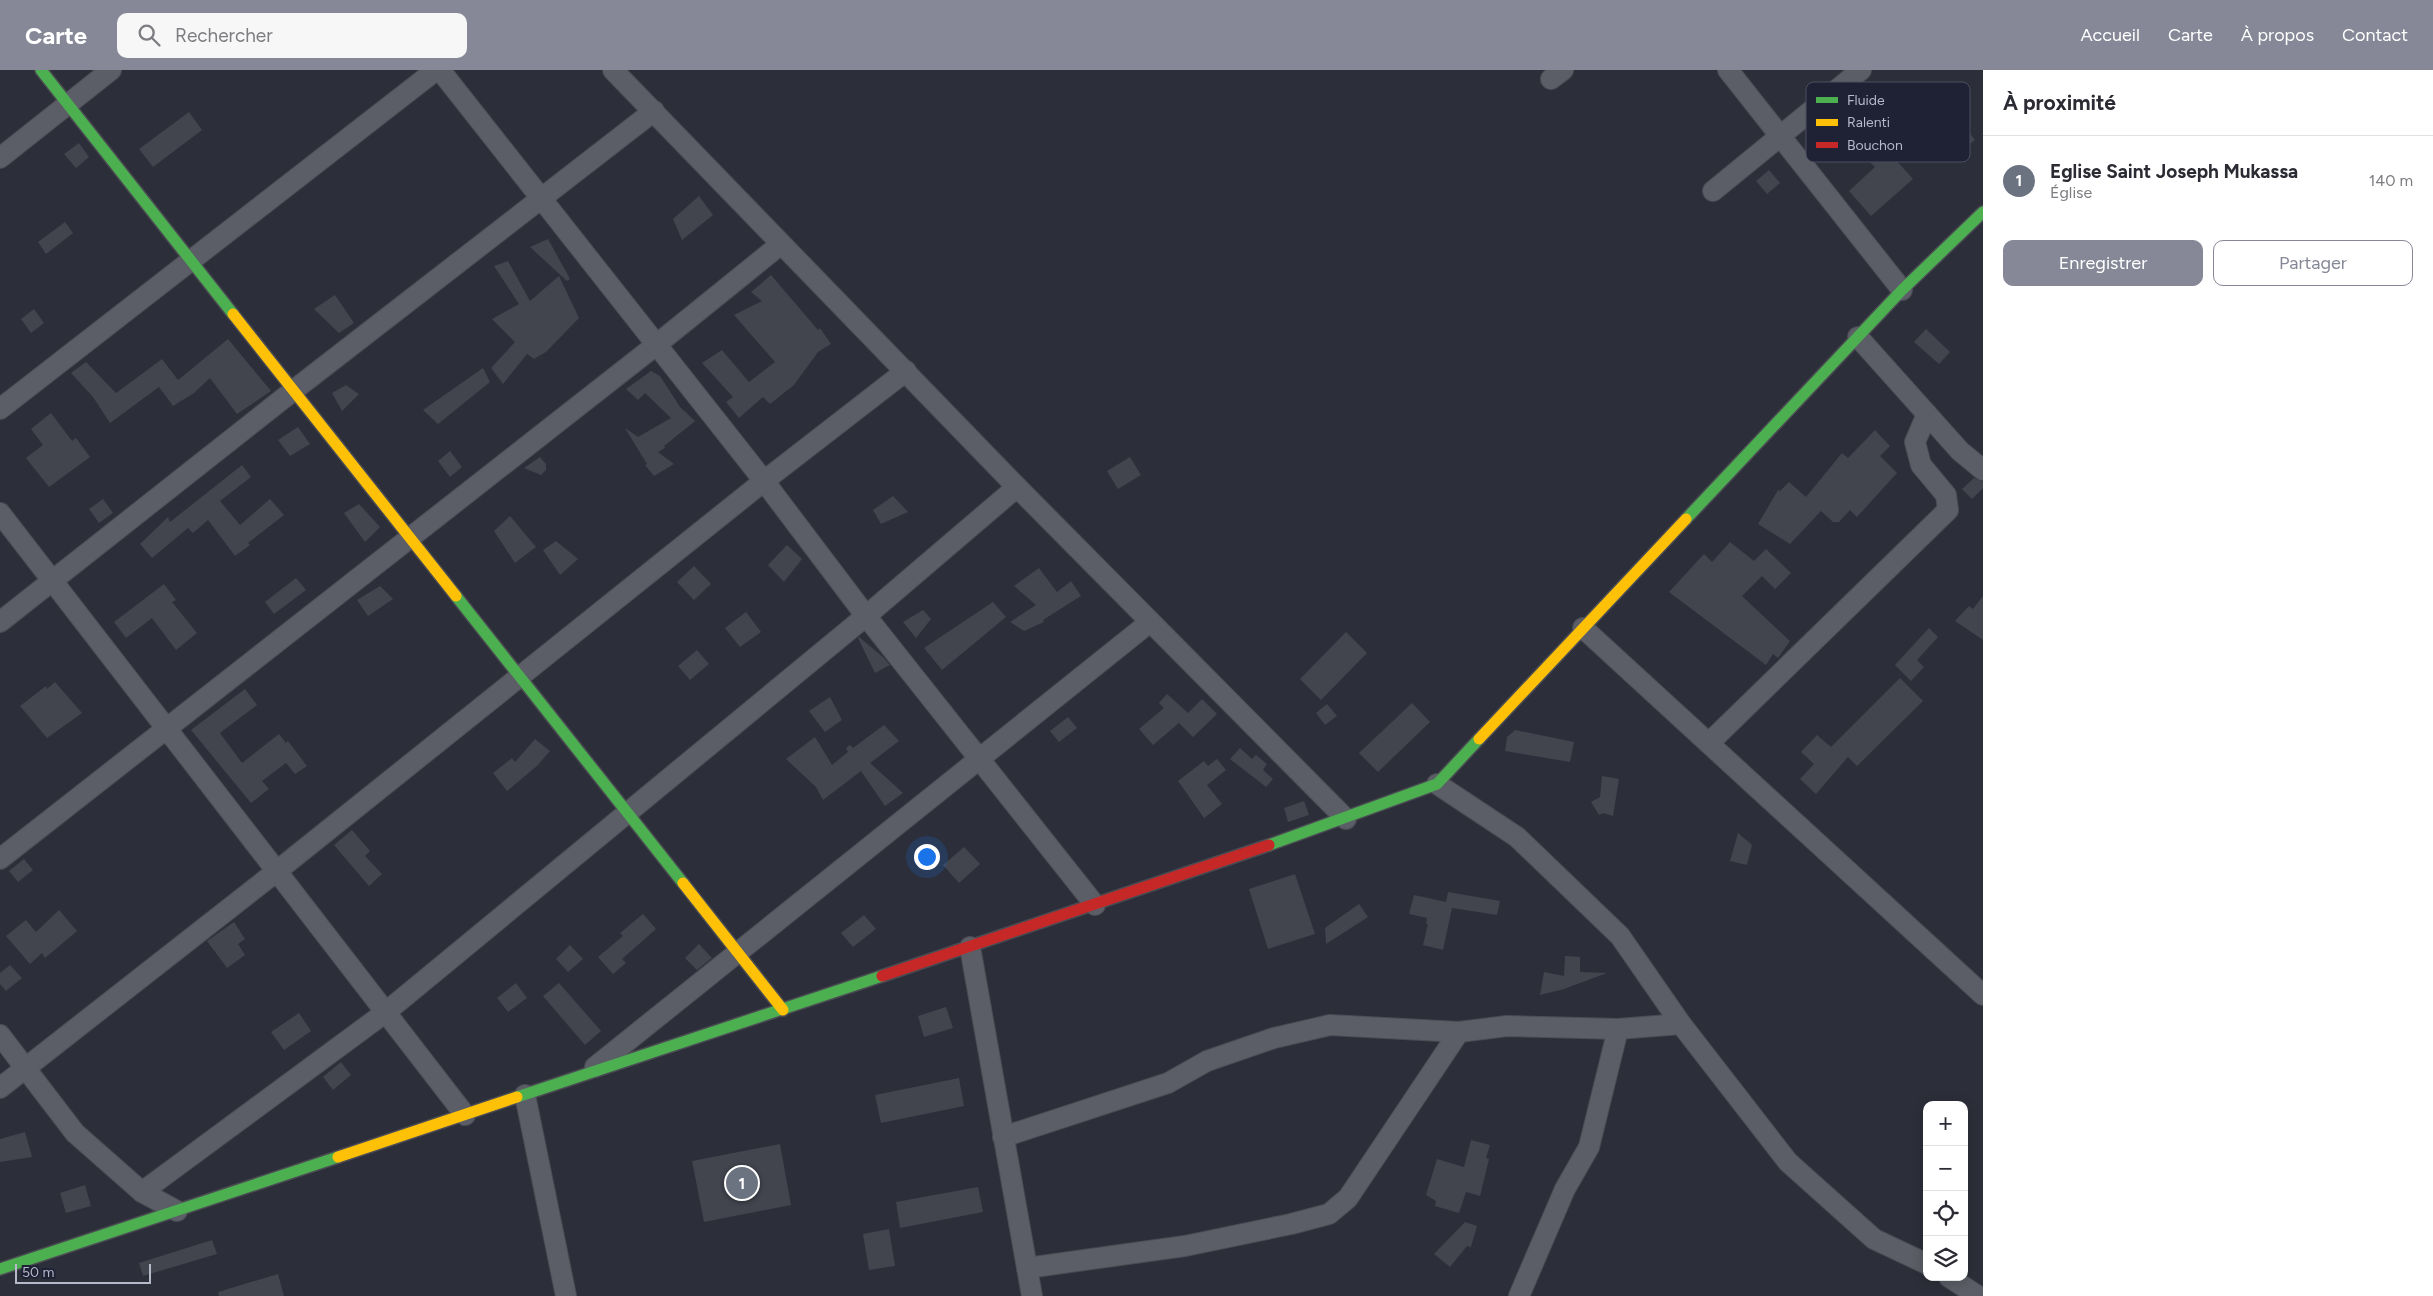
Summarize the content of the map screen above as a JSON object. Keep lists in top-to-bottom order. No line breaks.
{"legend":["Fluide","Ralenti","Bouchon"],"scale_bar":"50 m","page":{"header":"Carte","search":"Rechercher","nav":["Accueil","Carte","À propos","Contact"],"heading":"À proximité","list":[{"mark":"1","name":"Eglise Saint Joseph Mukassa","note":"Église","value":"140 m"}],"buttons":["Enregistrer","Partager"],"map_buttons":["+","−"],"pins":"1","scale":"50 m"}}
